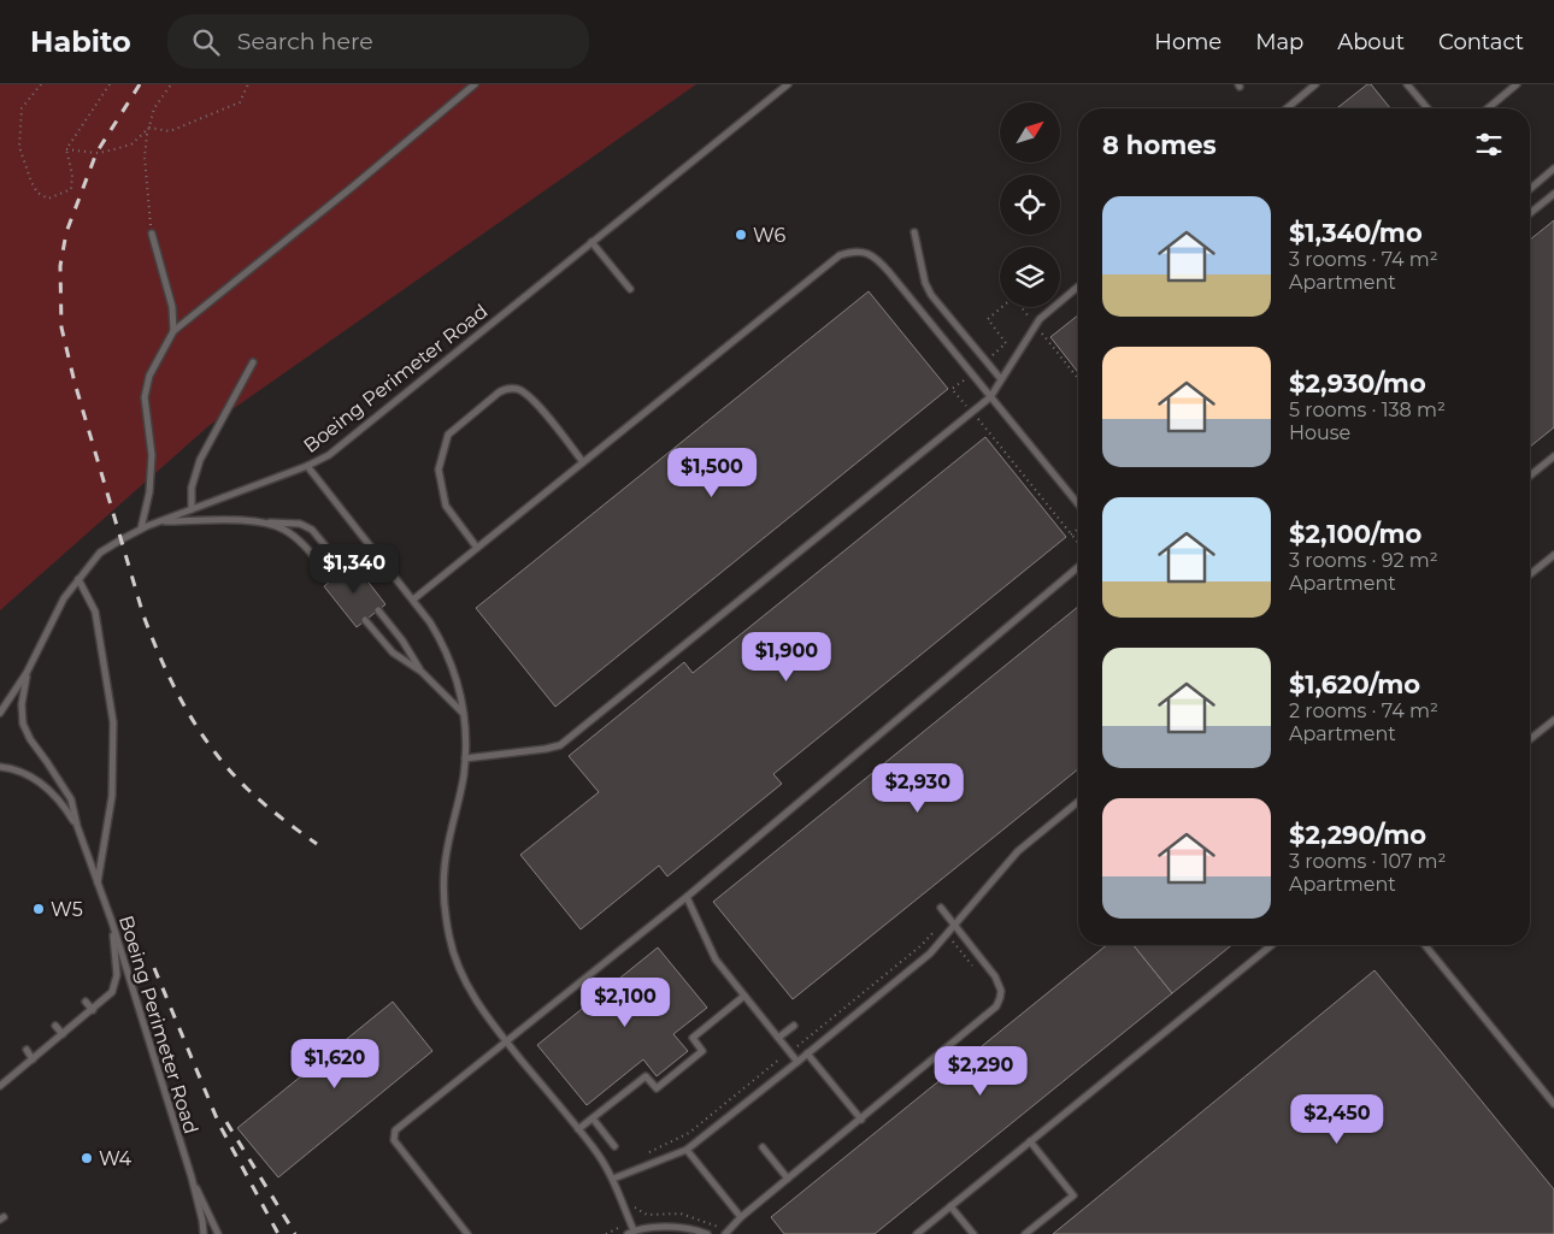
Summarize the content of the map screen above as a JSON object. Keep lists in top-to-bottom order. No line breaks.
{"streets":{"lane":["Boeing Perimeter Road"]},"places":["W6","W5","W4"],"north":"top right","page":{"header":"Habito","search":"Search here","nav":["Home","Map","About","Contact"],"heading":"8 homes","list":[{"name":"$1,340/mo","note":"3 rooms · 74 m² · Apartment"},{"name":"$2,930/mo","note":"5 rooms · 138 m² · House"},{"name":"$2,100/mo","note":"3 rooms · 92 m² · Apartment"},{"name":"$1,620/mo","note":"2 rooms · 74 m² · Apartment"},{"name":"$2,290/mo","note":"3 rooms · 107 m² · Apartment"}],"price":["$1,500","$1,340","$1,900","$2,930","$2,100","$1,620","$2,290","$2,450"]}}
